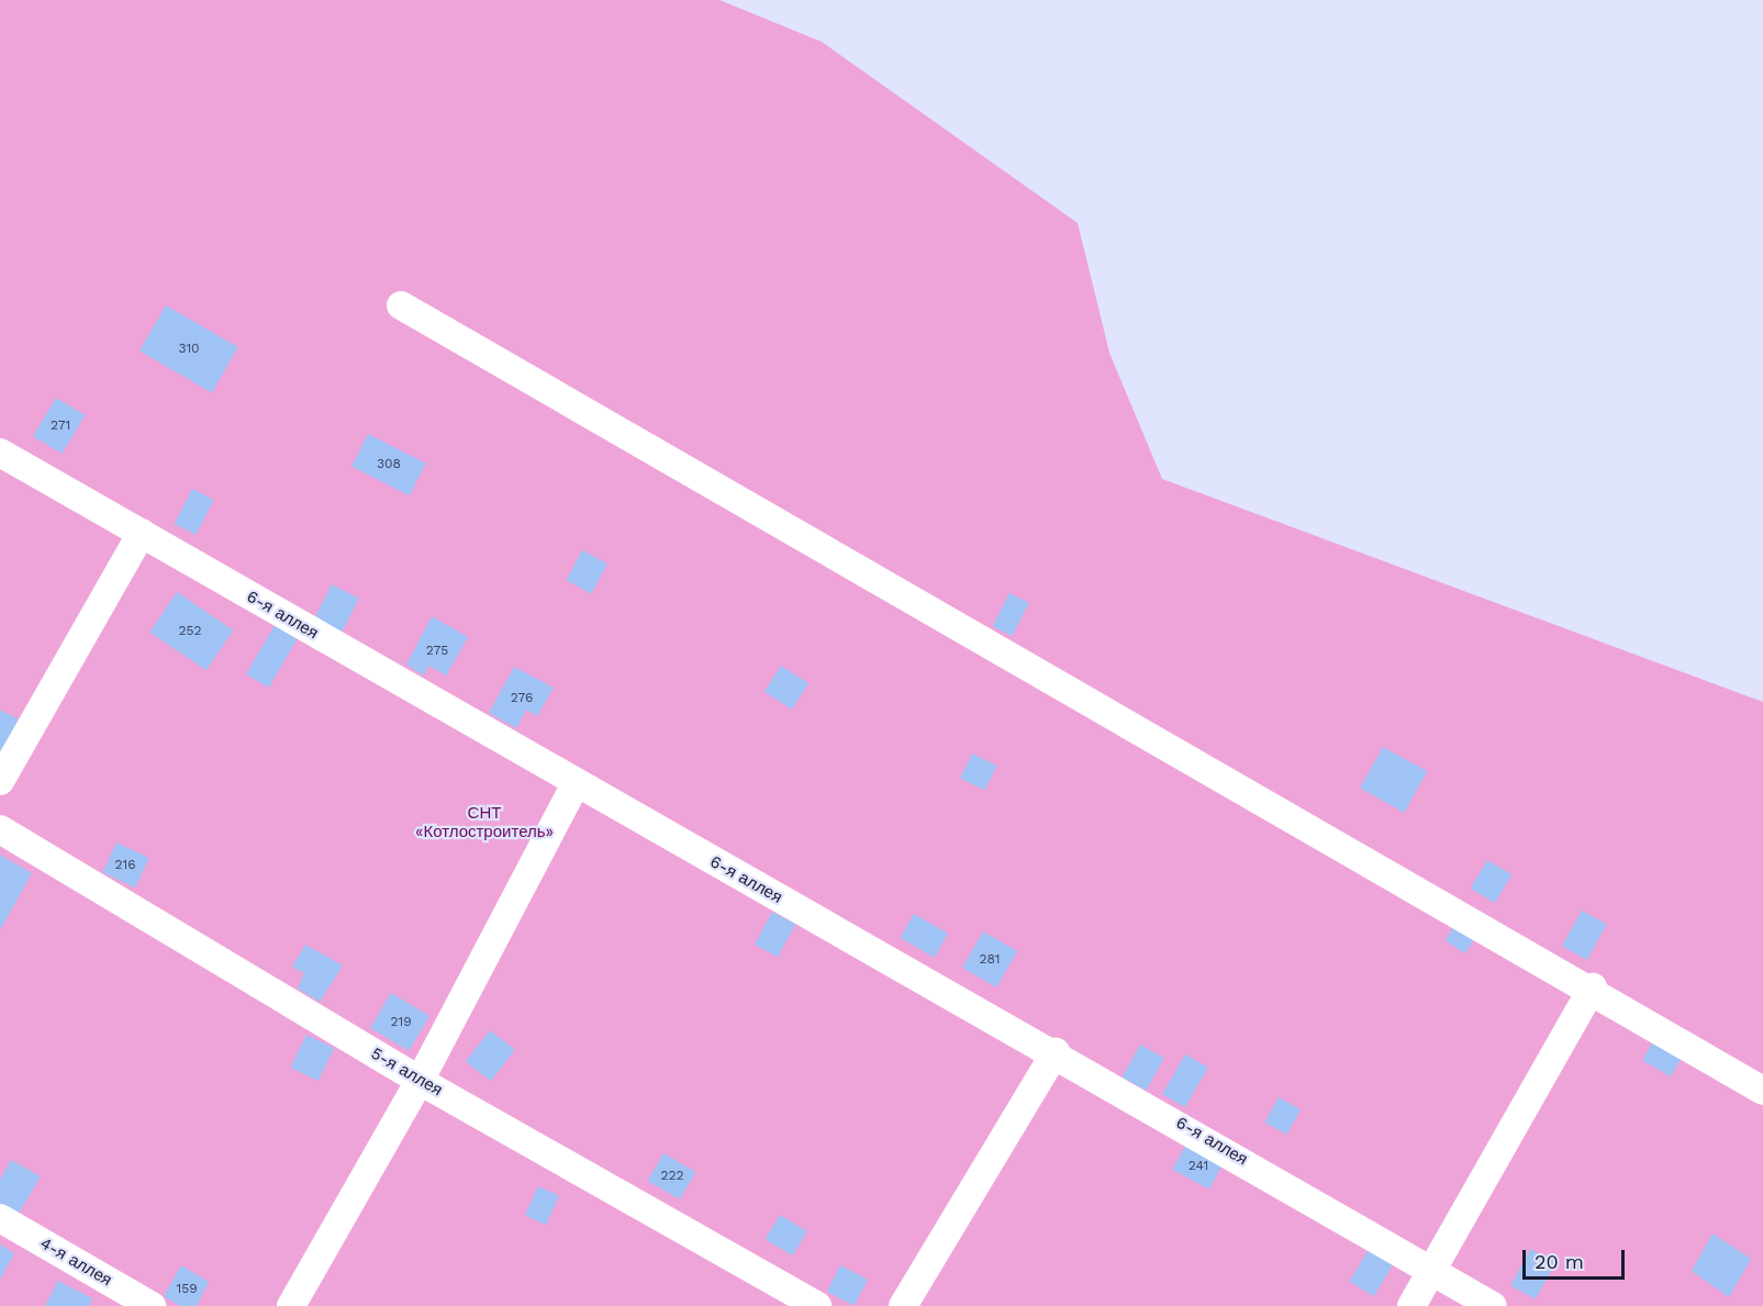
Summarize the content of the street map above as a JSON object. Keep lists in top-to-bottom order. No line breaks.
{"streets":{"street":["6-я аллея","5-я аллея","4-я аллея"]},"parks":["СНТ «Котлостроитель»"],"house_numbers":["310","271","308","252","275","276","216","281","219","241","222","159"],"scale_bar":"20 m"}
